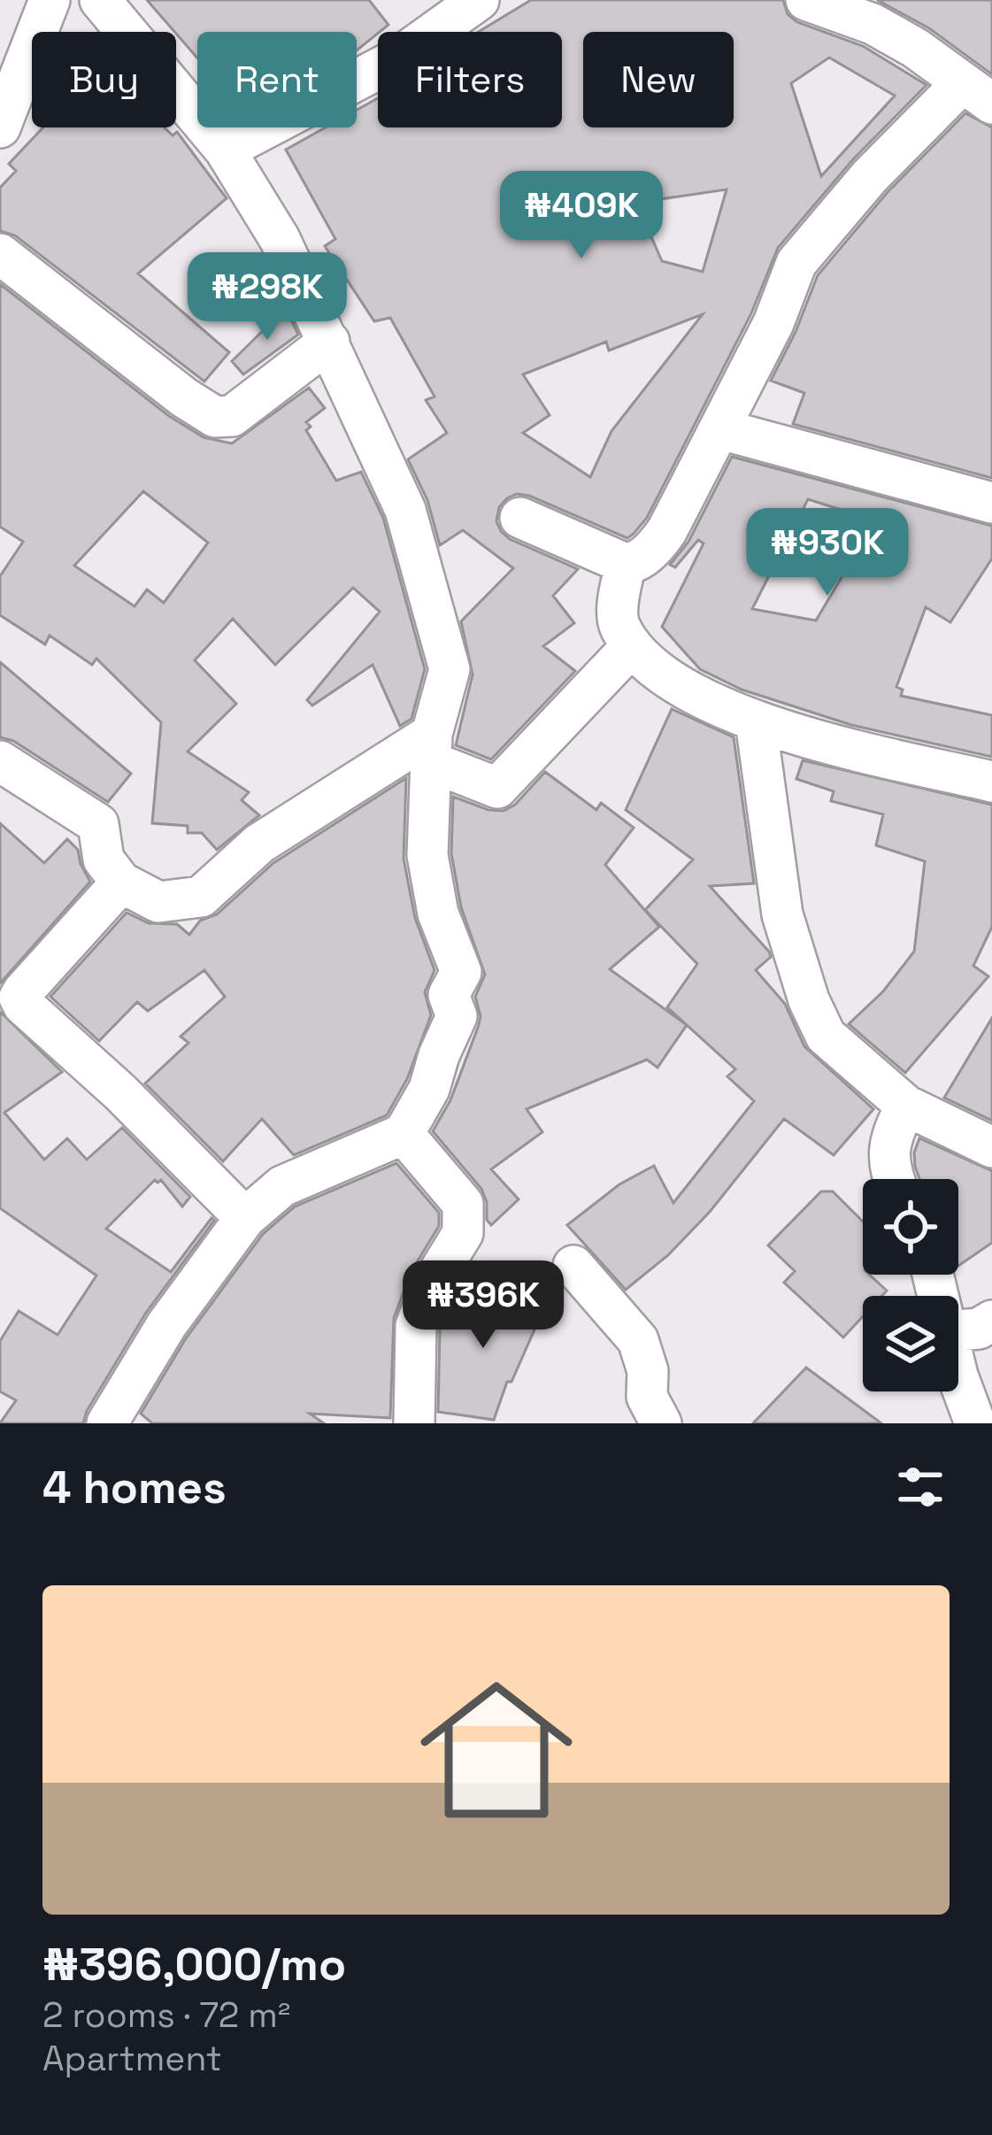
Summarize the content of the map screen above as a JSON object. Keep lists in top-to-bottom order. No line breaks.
{"page":{"chip":["Buy","Rent","Filters","New"],"price":["₦409K","₦298K","₦930K","₦396K"],"heading":"4 homes","list":[{"name":"₦396,000/mo","note":"2 rooms · 72 m² · Apartment"}]}}
